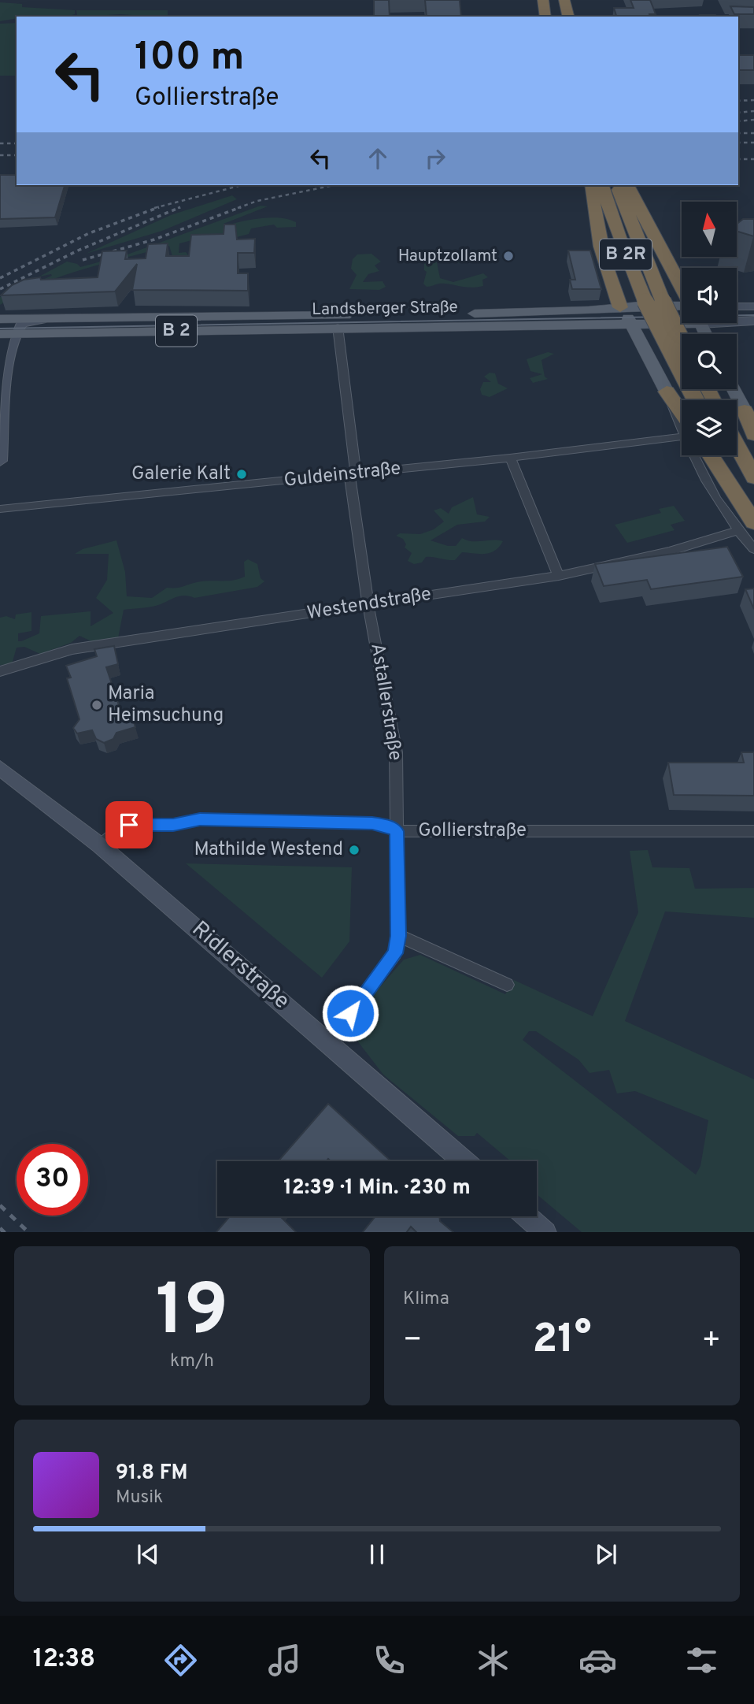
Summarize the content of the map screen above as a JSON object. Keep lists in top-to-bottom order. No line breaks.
{"streets":{"highway":["B 2R"],"main road":["Landsberger Straße","B 2"],"street":["Guldeinstraße","Westendstraße","Astallerstraße","Gollierstraße","Ridlerstraße"]},"crossings":[["Landsberger Straße","Astallerstraße"],["Guldeinstraße","Astallerstraße"],["Westendstraße","Astallerstraße"],["Astallerstraße","Gollierstraße"],["Astallerstraße","Ridlerstraße"],["Gollierstraße","Ridlerstraße"]],"places":["Hauptzollamt","Galerie Kalt","Maria Heimsuchung","Mathilde Westend"],"north":"top","page":{"turn":["100 m","Gollierstraße"],"limit":"30","trip":"12:39 · 1 Min. · 230 m","tile":[["19","km/h"],"Klima"],"heat":["−","21°","+"],"song":["91.8 FM","Musik"],"tabs":"12:38"}}
